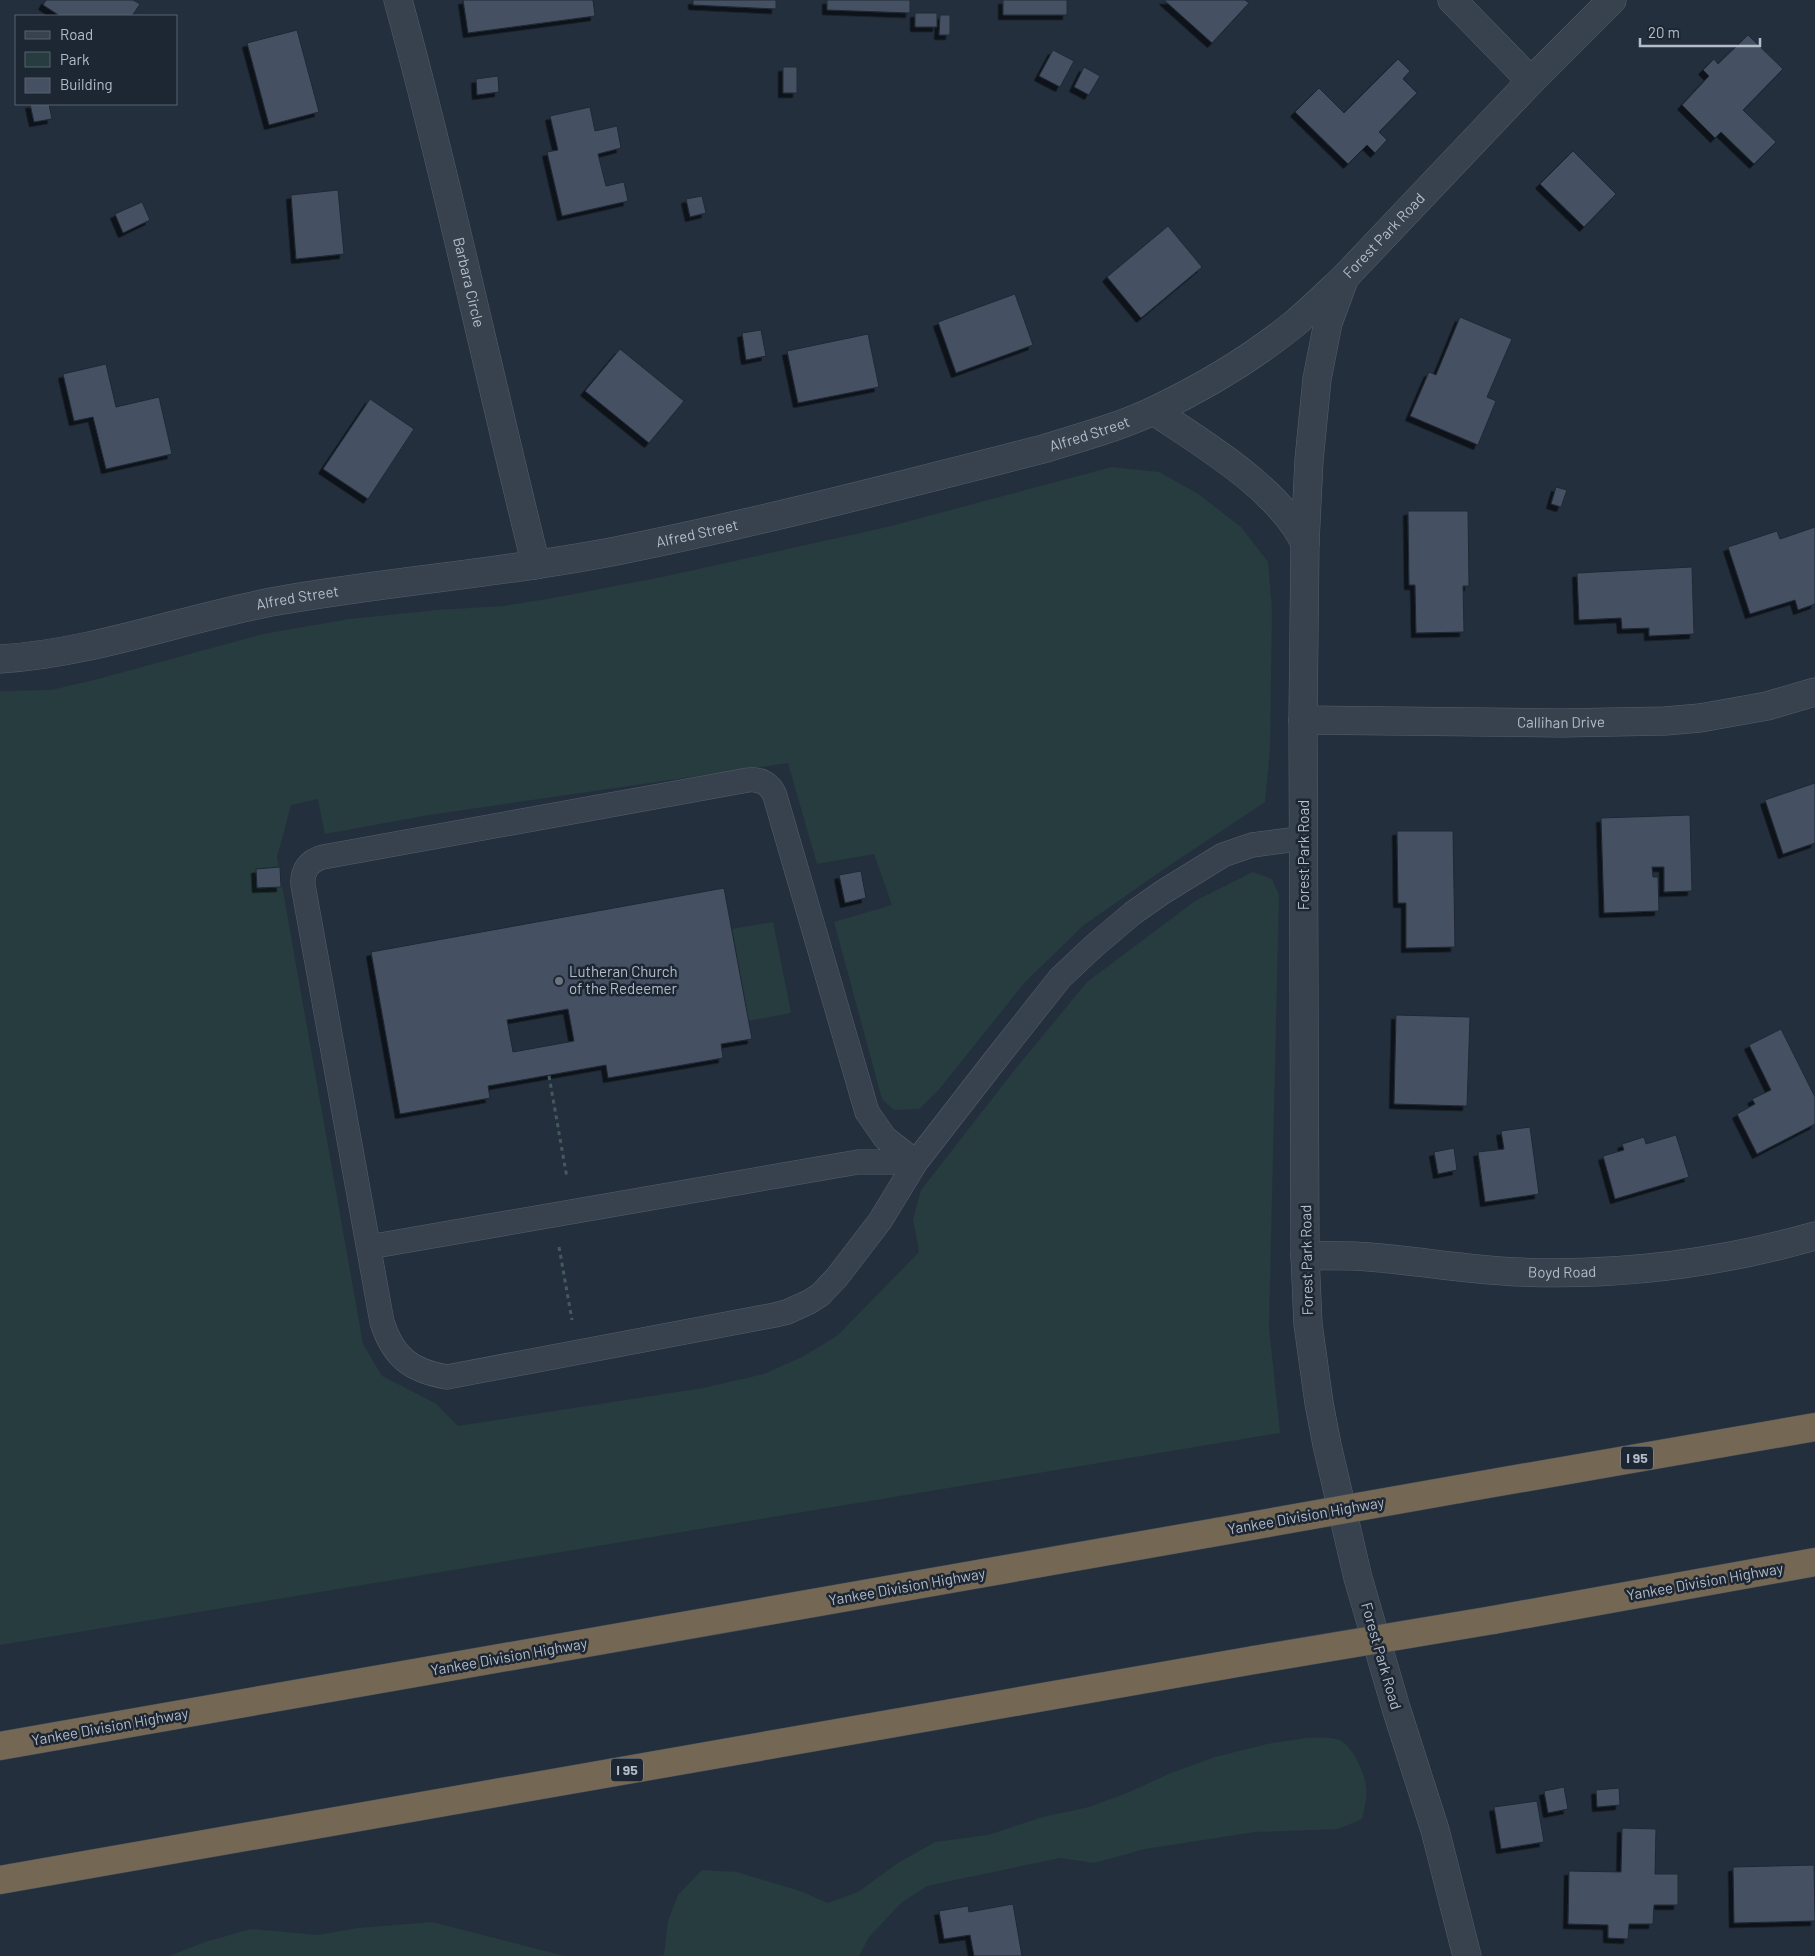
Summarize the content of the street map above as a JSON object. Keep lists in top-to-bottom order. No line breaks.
{"streets":{"highway":["I 95","Yankee Division Highway"],"street":["Forest Park Road","Barbara Circle","Alfred Street","Callihan Drive","Boyd Road"]},"crossings":[["Forest Park Road","Alfred Street"],["Forest Park Road","Callihan Drive"],["Forest Park Road","Boyd Road"],["Barbara Circle","Alfred Street"]],"places":["Lutheran Church of the Redeemer"],"legend":["Road","Park","Building"],"scale_bar":"20 m"}
